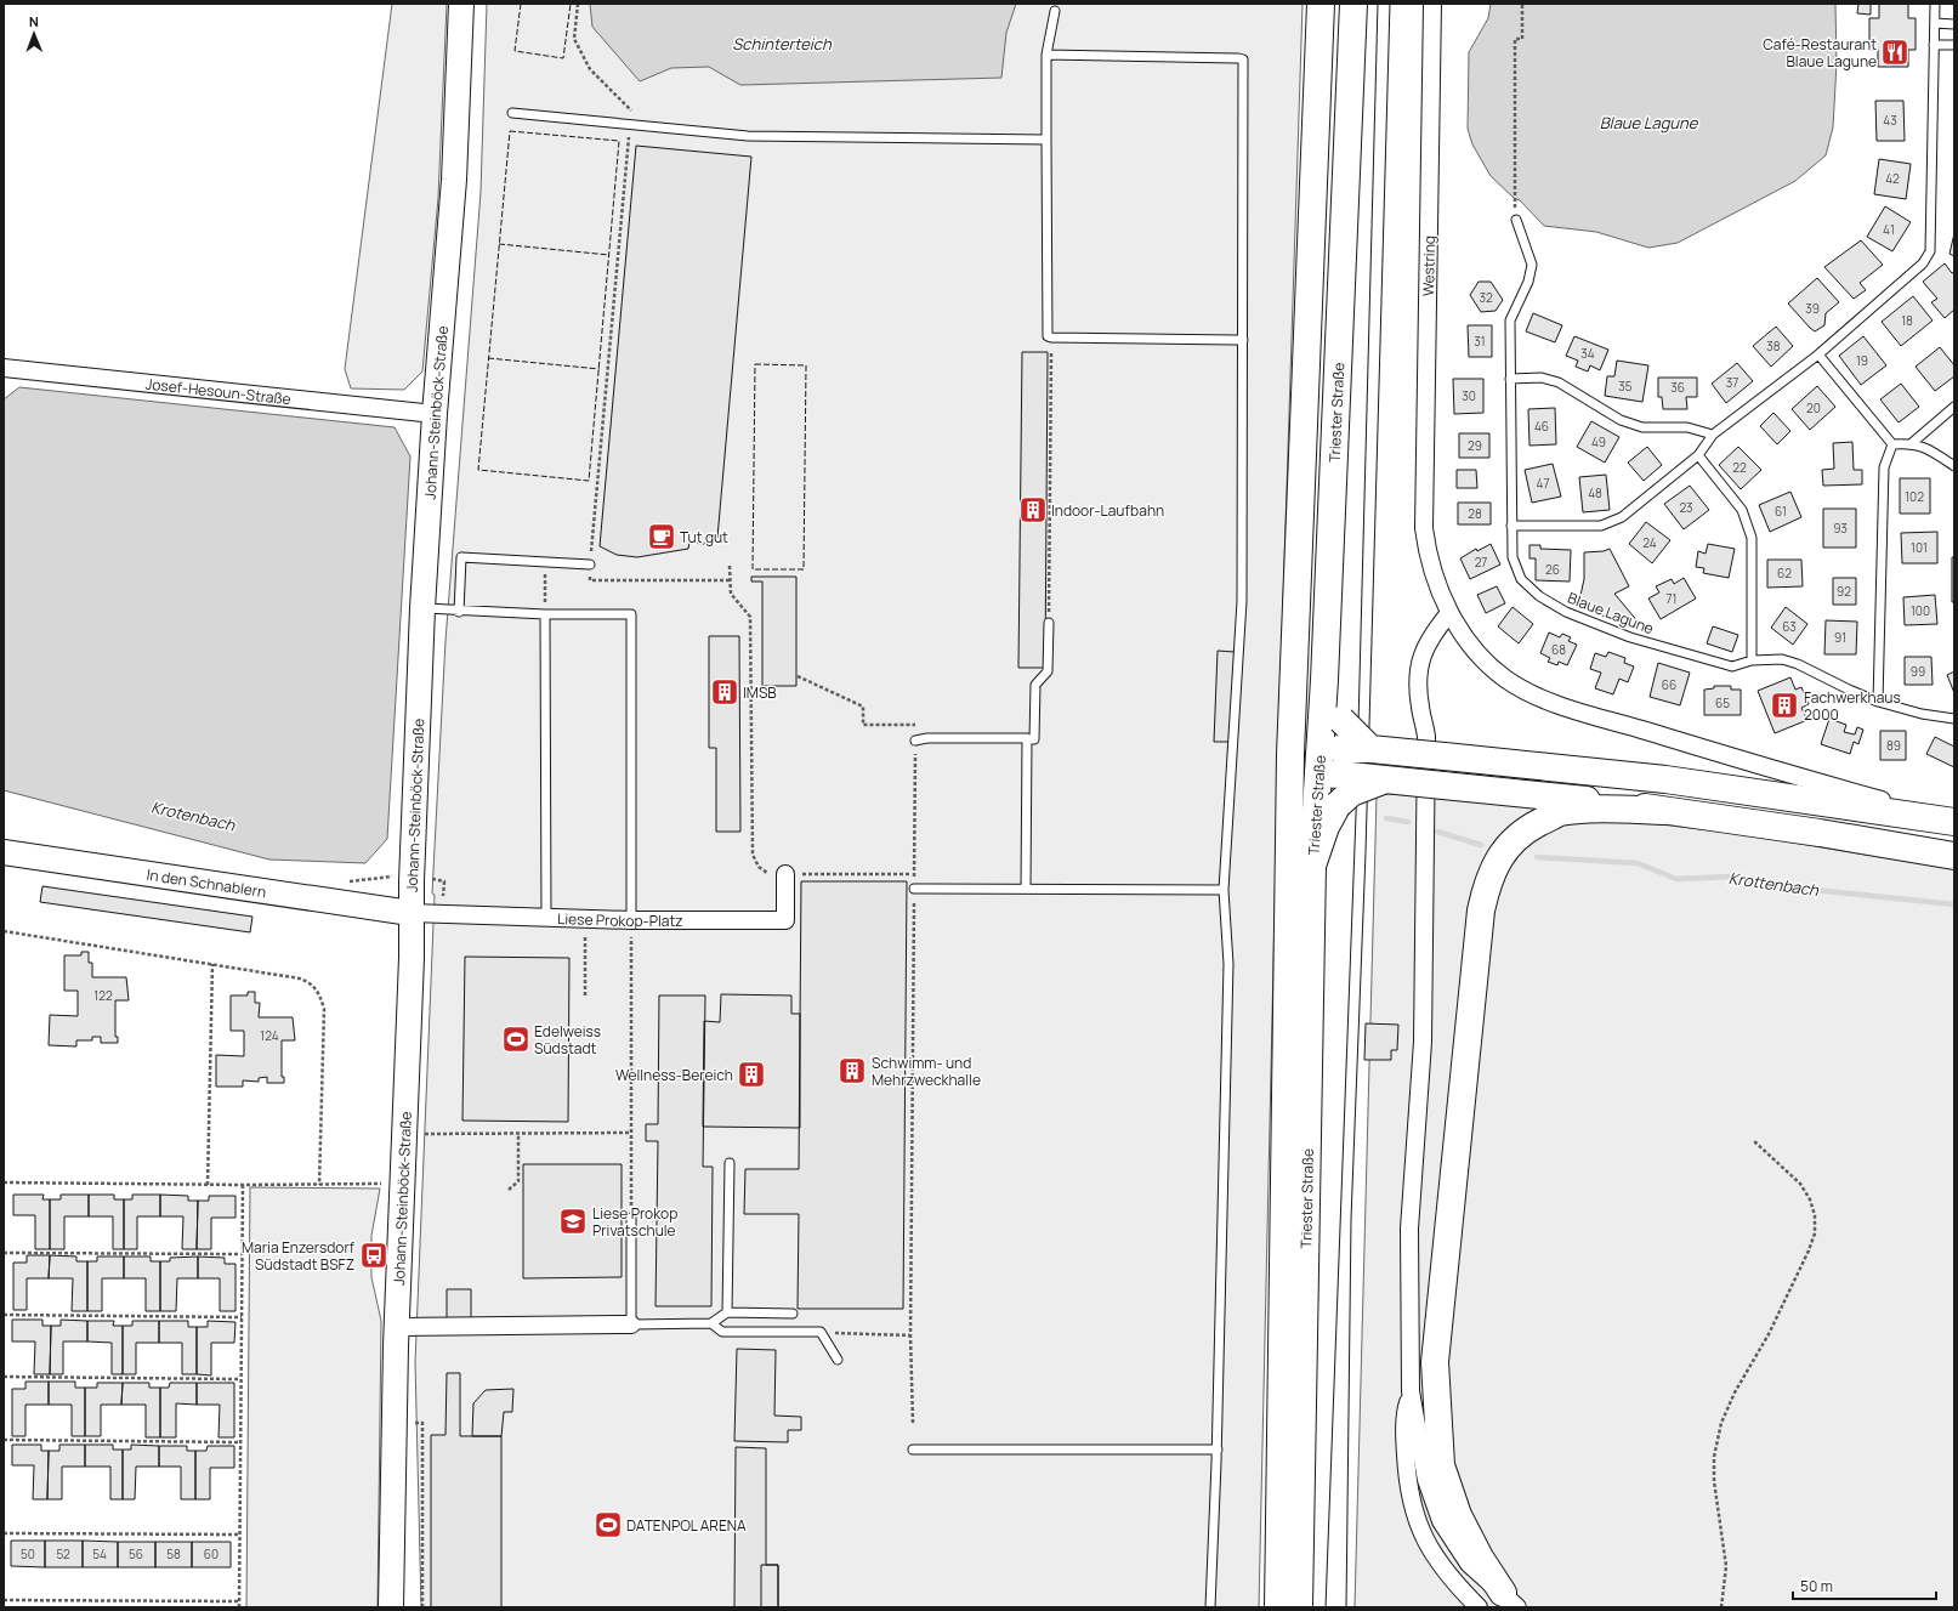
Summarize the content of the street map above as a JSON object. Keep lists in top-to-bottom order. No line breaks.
{"streets":{"main road":["Triester Straße"],"street":["Westring","Josef-Hesoun-Straße","Johann-Steinböck-Straße","In den Schnablern","Liese Prokop-Platz"],"lane":["Blaue Lagune"]},"crossings":[["Josef-Hesoun-Straße","Johann-Steinböck-Straße"],["Johann-Steinböck-Straße","In den Schnablern"],["Johann-Steinböck-Straße","Liese Prokop-Platz"],["In den Schnablern","Liese Prokop-Platz"]],"water":["Schinterteich","Blaue Lagune","Krotenbach","Krottenbach"],"places":{"restaurant":["Café-Restaurant Blaue Lagune"],"building":["Indoor-Laufbahn","IMSB","Fachwerkhaus 2000","Schwimm- und Mehrzweckhalle","Wellness-Bereich"],"cafe":["Tut gut"],"sports":["Edelweiss Südstadt","DATENPOL ARENA"],"school or university":["Liese Prokop Privatschule"],"bus stop":["Maria Enzersdorf Südstadt BSFZ"]},"house_numbers":["43","42","41","32","39","18","31","38","34","19","37","35","36","30","20","46","49","29","22","47","48","102","23","61","28","93","24","101","27","26","62","92","71","100","63","91","68","99","66","65","89","122","124","50","52","54","56","58","60"],"scale_bar":"50 m","north":"top"}
